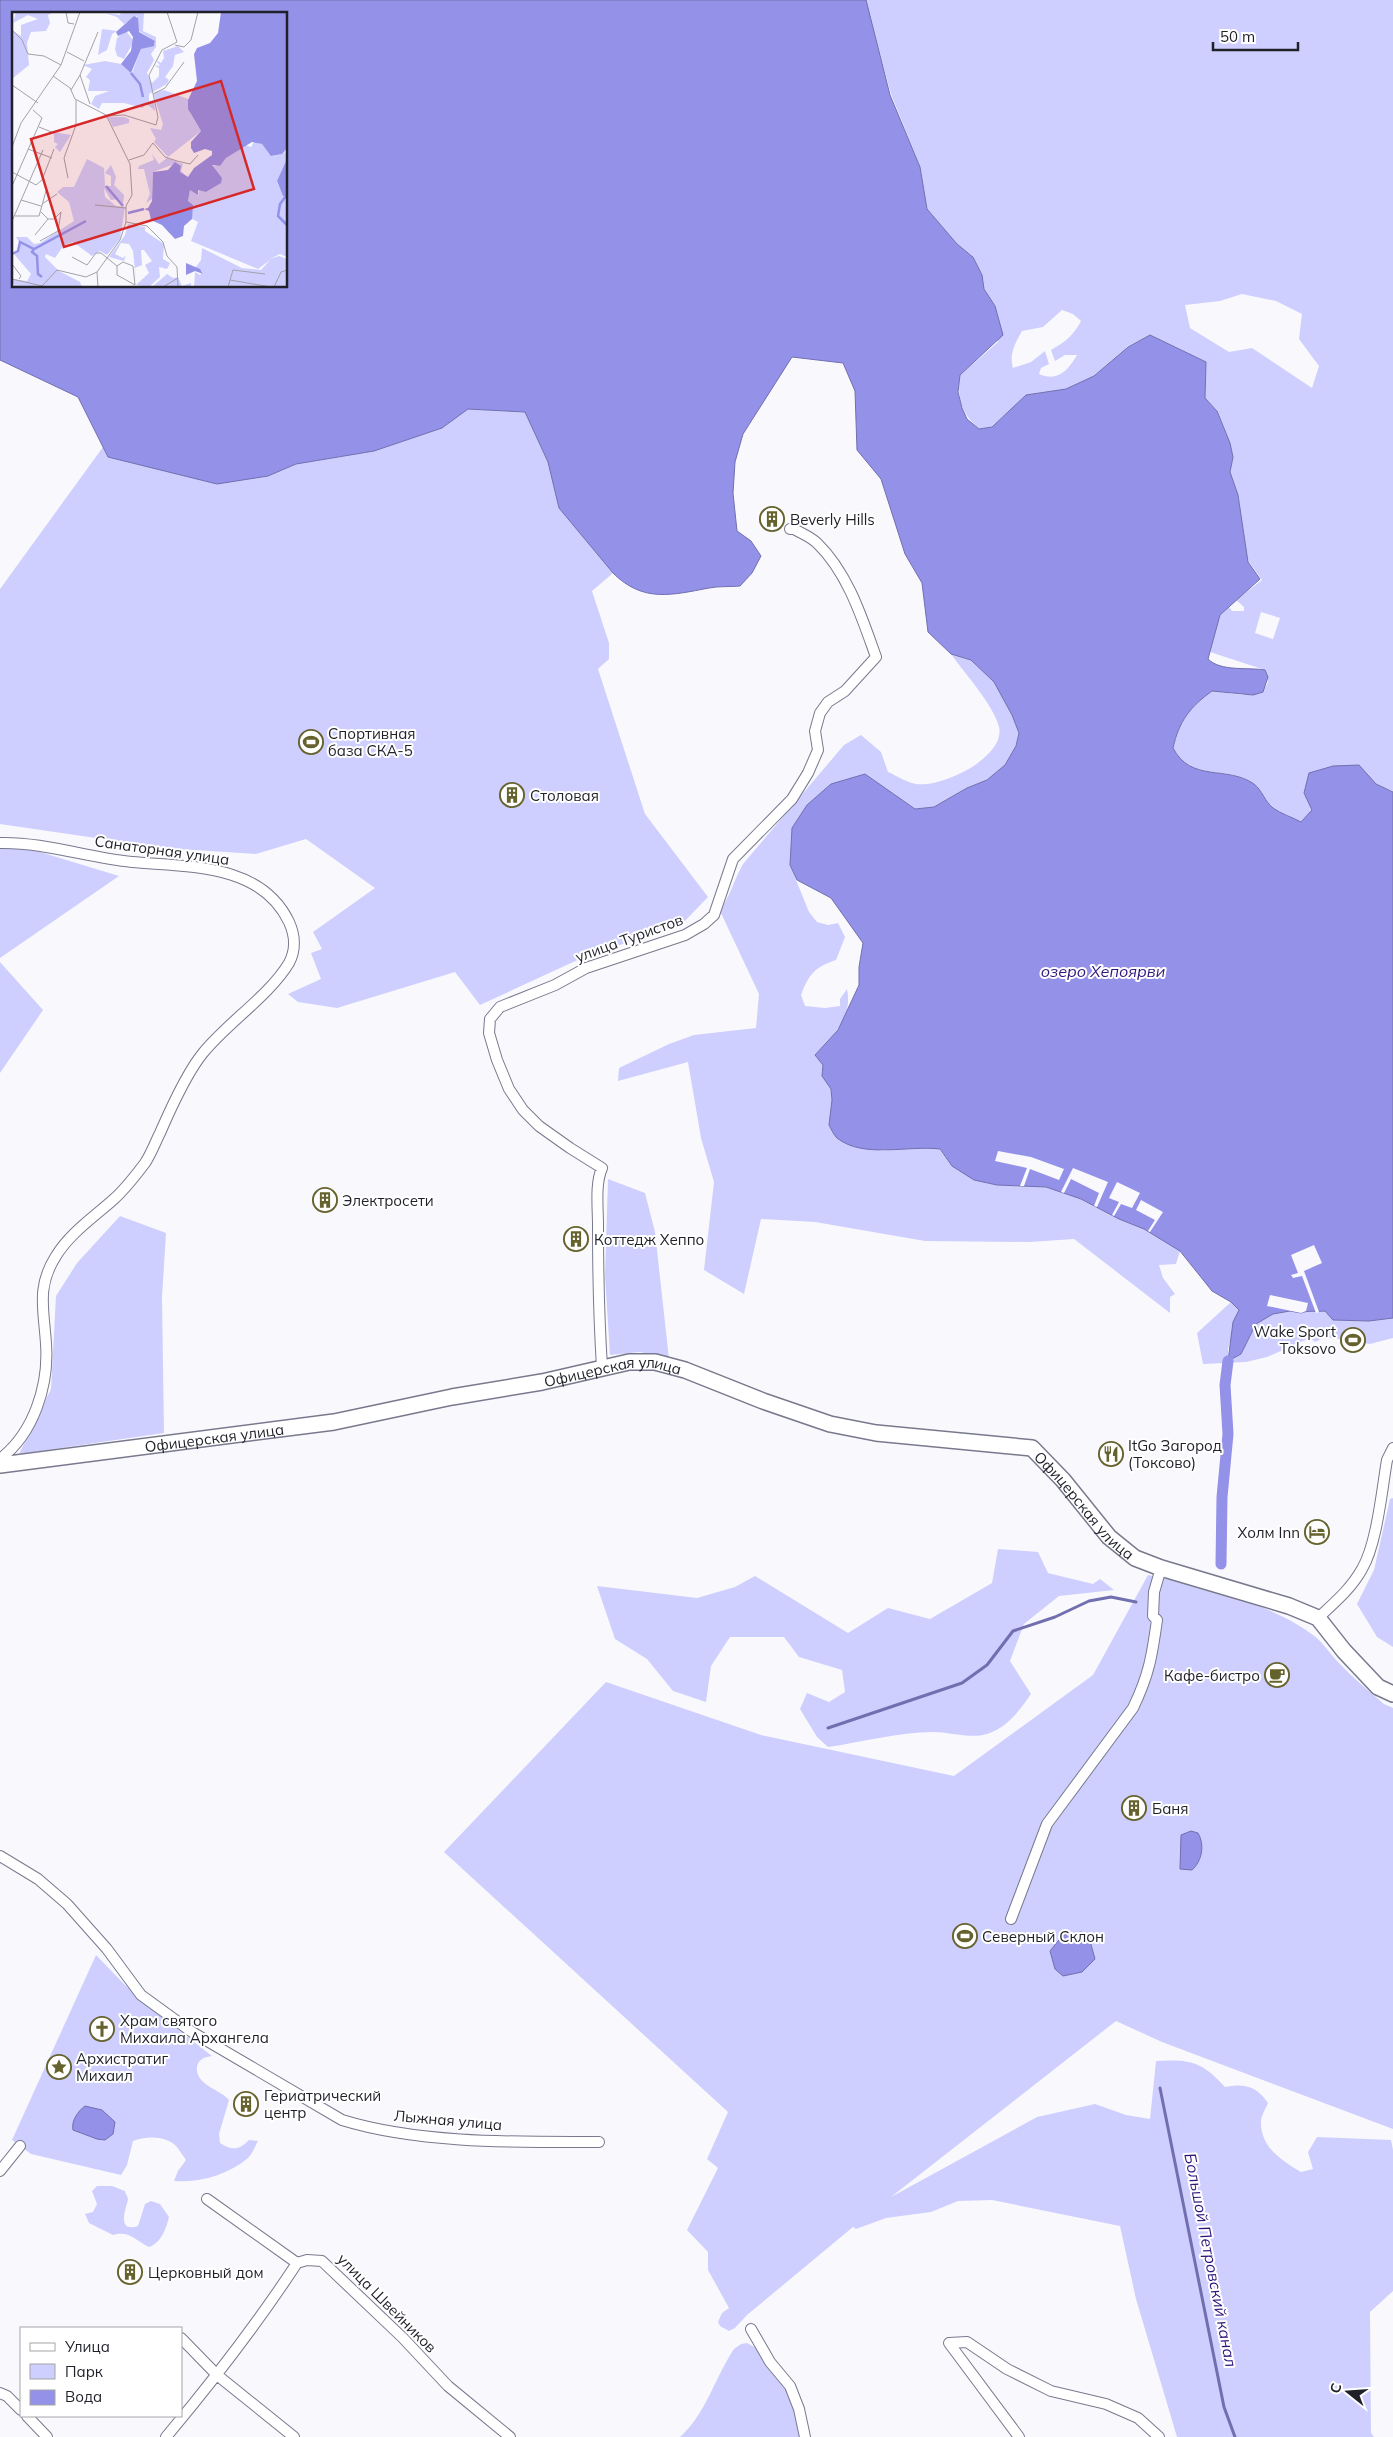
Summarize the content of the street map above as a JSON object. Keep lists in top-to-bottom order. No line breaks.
{"streets":{"street":["Санаторная улица","улица Туристов","Офицерская улица","Лыжная улица","улица Швейников"]},"crossings":[["улица Туристов","Офицерская улица"]],"water":["озеро Хепоярви","Большой Петровский канал"],"places":{"building":["Beverly Hills","Столовая","Электросети","Коттедж Хеппо","Баня","Гериатрический центр","Церковный дом"],"sports":["Спортивная база СКА-5","Wake Sport Toksovo","Северный Склон"],"restaurant":["ItGo Загород (Токсово)"],"hotel":["Холм Inn"],"cafe":["Кафе-бистро"],"church":["Храм святого Михаила Архангела"],"place":["Архистратиг Михаил"]},"legend":["Улица","Парк","Вода"],"scale_bar":"50 m","north":"left"}
